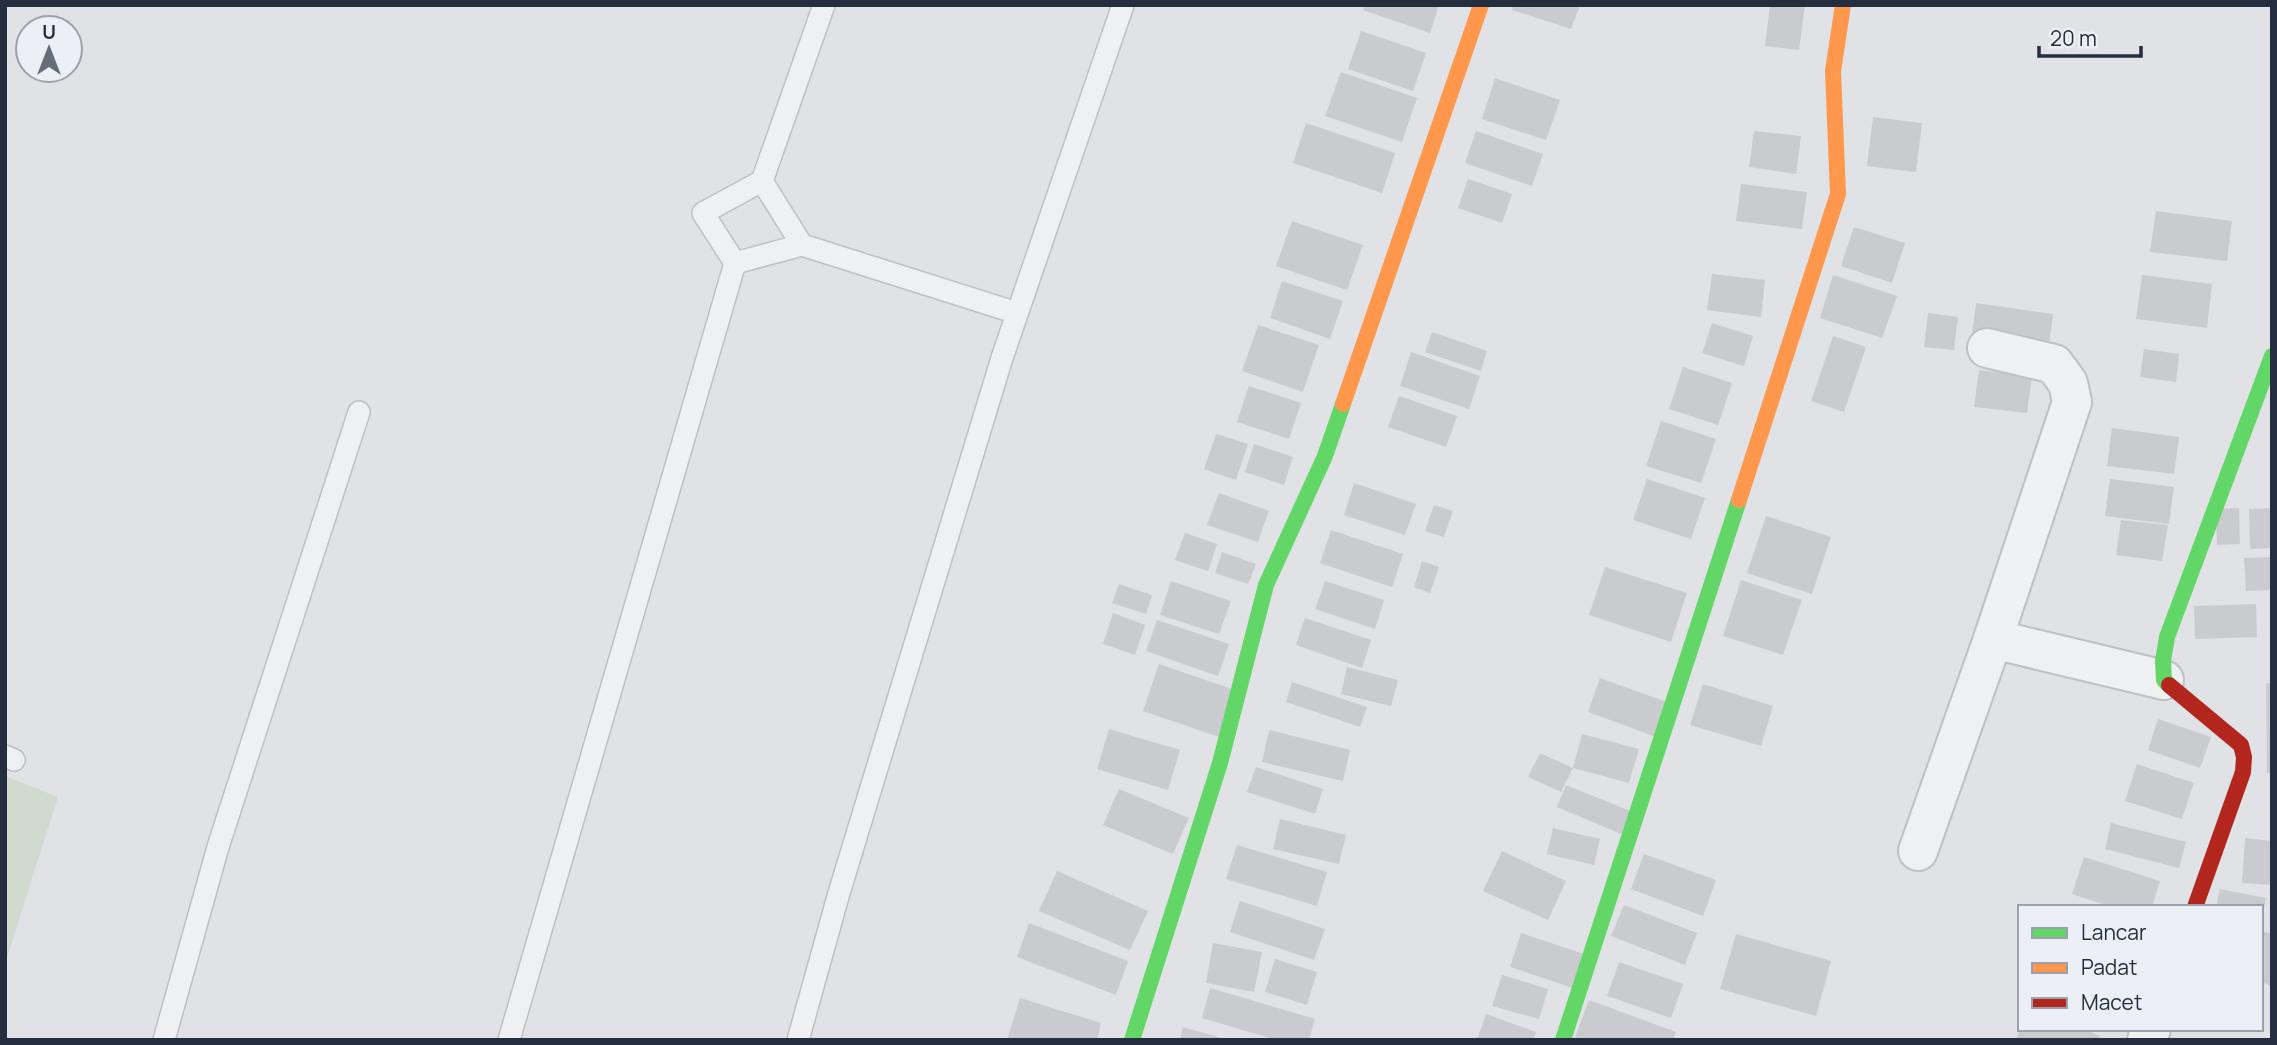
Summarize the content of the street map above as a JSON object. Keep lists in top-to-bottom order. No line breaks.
{"legend":["Lancar","Padat","Macet"],"scale_bar":"20 m","north":"top"}
